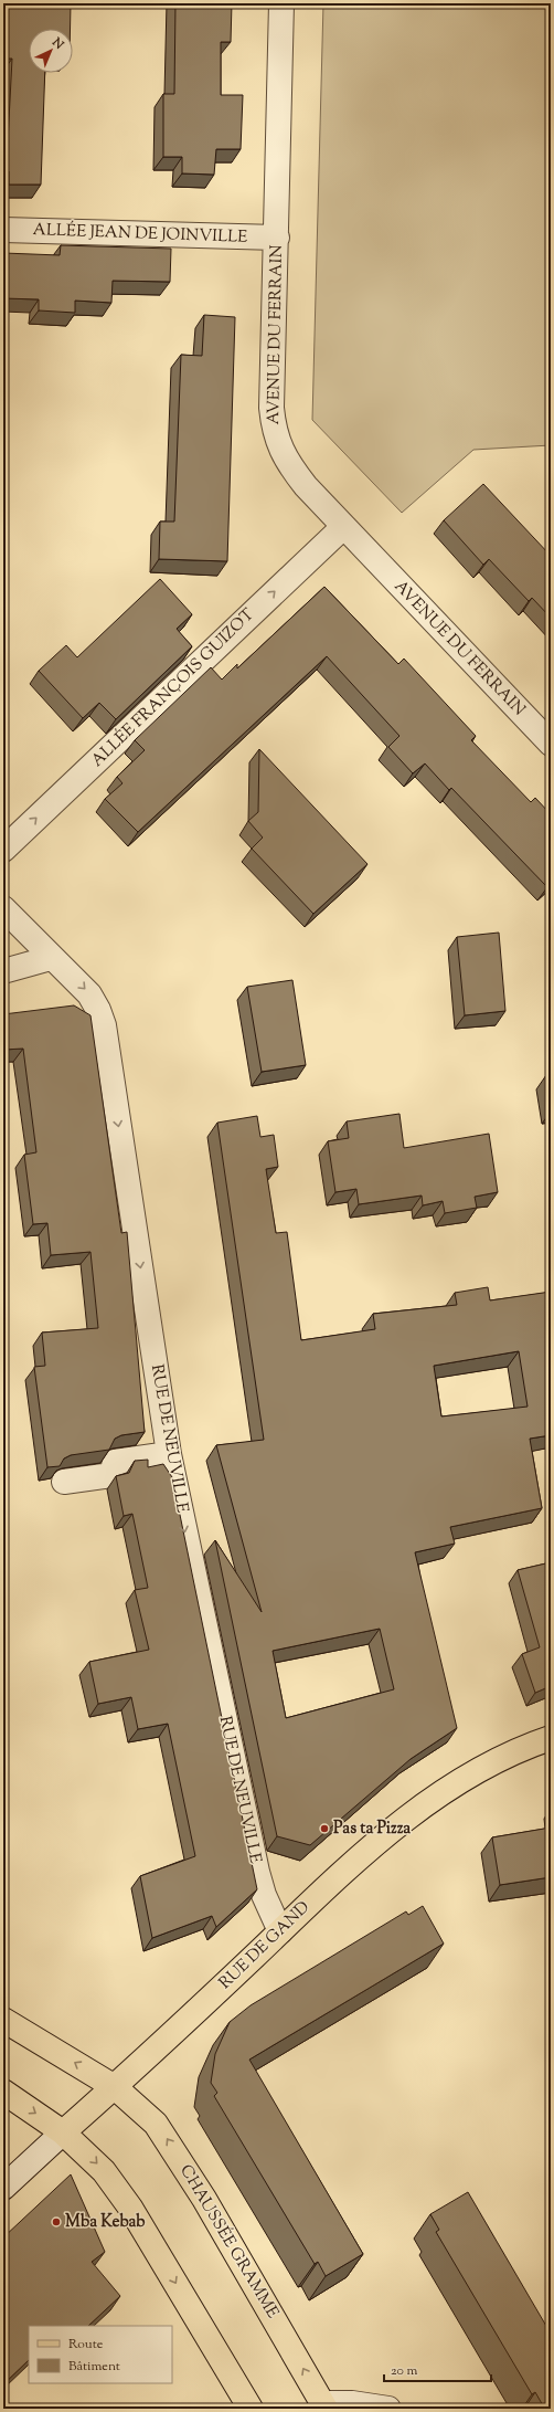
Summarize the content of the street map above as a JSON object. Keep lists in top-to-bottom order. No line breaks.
{"streets":{"main road":["RUE DE GAND","CHAUSSÉE GRAMME"],"street":["ALLÉE JEAN DE JOINVILLE","AVENUE DU FERRAIN","ALLÉE FRANÇOIS GUIZOT","RUE DE NEUVILLE"]},"crossings":[["ALLÉE JEAN DE JOINVILLE","AVENUE DU FERRAIN"],["AVENUE DU FERRAIN","ALLÉE FRANÇOIS GUIZOT"],["RUE DE NEUVILLE","RUE DE GAND"],["RUE DE GAND","CHAUSSÉE GRAMME"]],"one_way":["ALLÉE FRANÇOIS GUIZOT","RUE DE NEUVILLE"],"places":["Pas ta Pizza","Mba Kebab"],"legend":["Route","Bâtiment"],"scale_bar":"20 m","north":"top right"}
